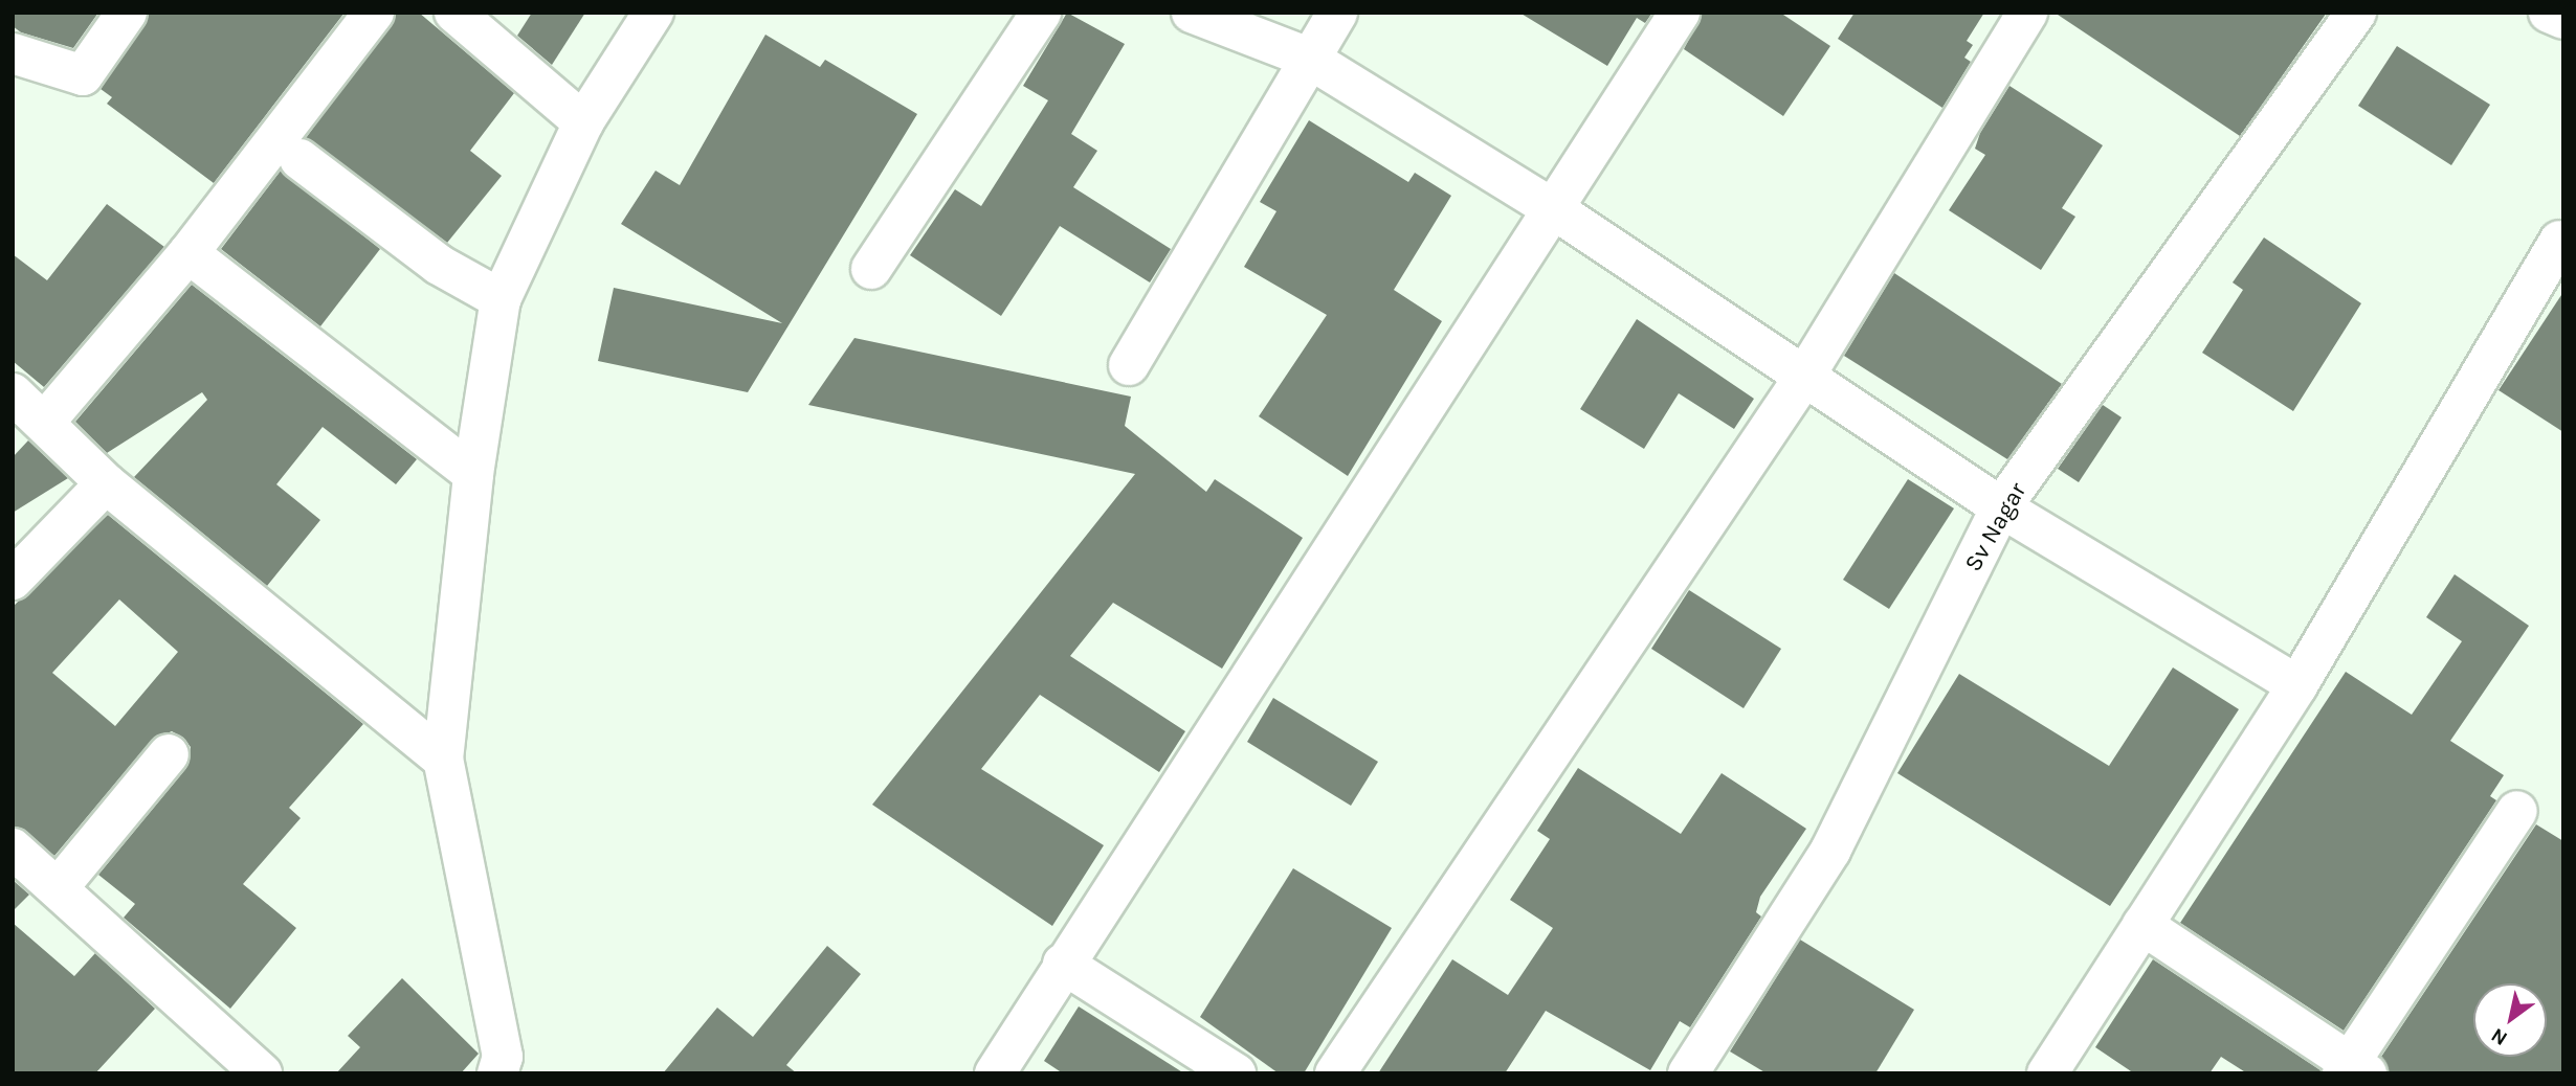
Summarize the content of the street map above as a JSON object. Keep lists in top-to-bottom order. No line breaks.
{"streets":{"street":["Sv Nagar"]},"north":"bottom left"}
